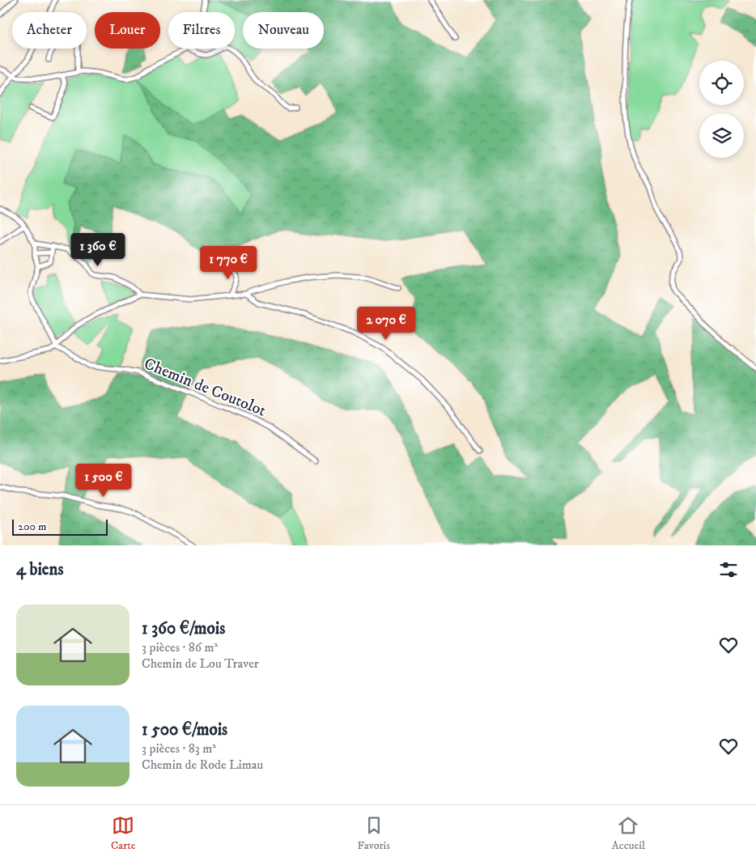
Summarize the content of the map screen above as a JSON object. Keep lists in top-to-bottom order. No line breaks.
{"streets":{"street":["Chemin de Coutolot"]},"scale_bar":"200 m","page":{"chip":["Acheter","Louer","Filtres","Nouveau"],"price":["1 360 €","1 770 €","2 070 €","1 500 €"],"scale":"200 m","heading":"4 biens","list":[{"name":"1 360 €/mois","note":"3 pièces · 86 m² · Chemin de Lou Traver"},{"name":"1 500 €/mois","note":"3 pièces · 83 m² · Chemin de Rode Limau"}],"tabs":["Carte","Favoris","Accueil"]}}
